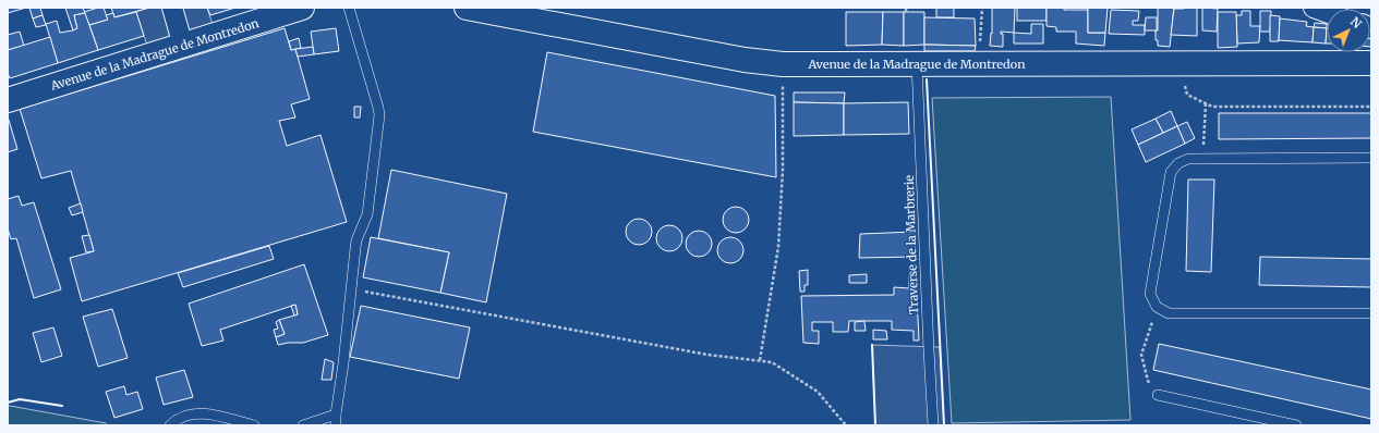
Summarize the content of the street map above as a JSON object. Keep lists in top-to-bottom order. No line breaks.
{"streets":{"street":["Avenue de la Madrague de Montredon"],"lane":["Traverse de la Marbrerie"]},"crossings":[["Avenue de la Madrague de Montredon","Traverse de la Marbrerie"]],"north":"top right"}
